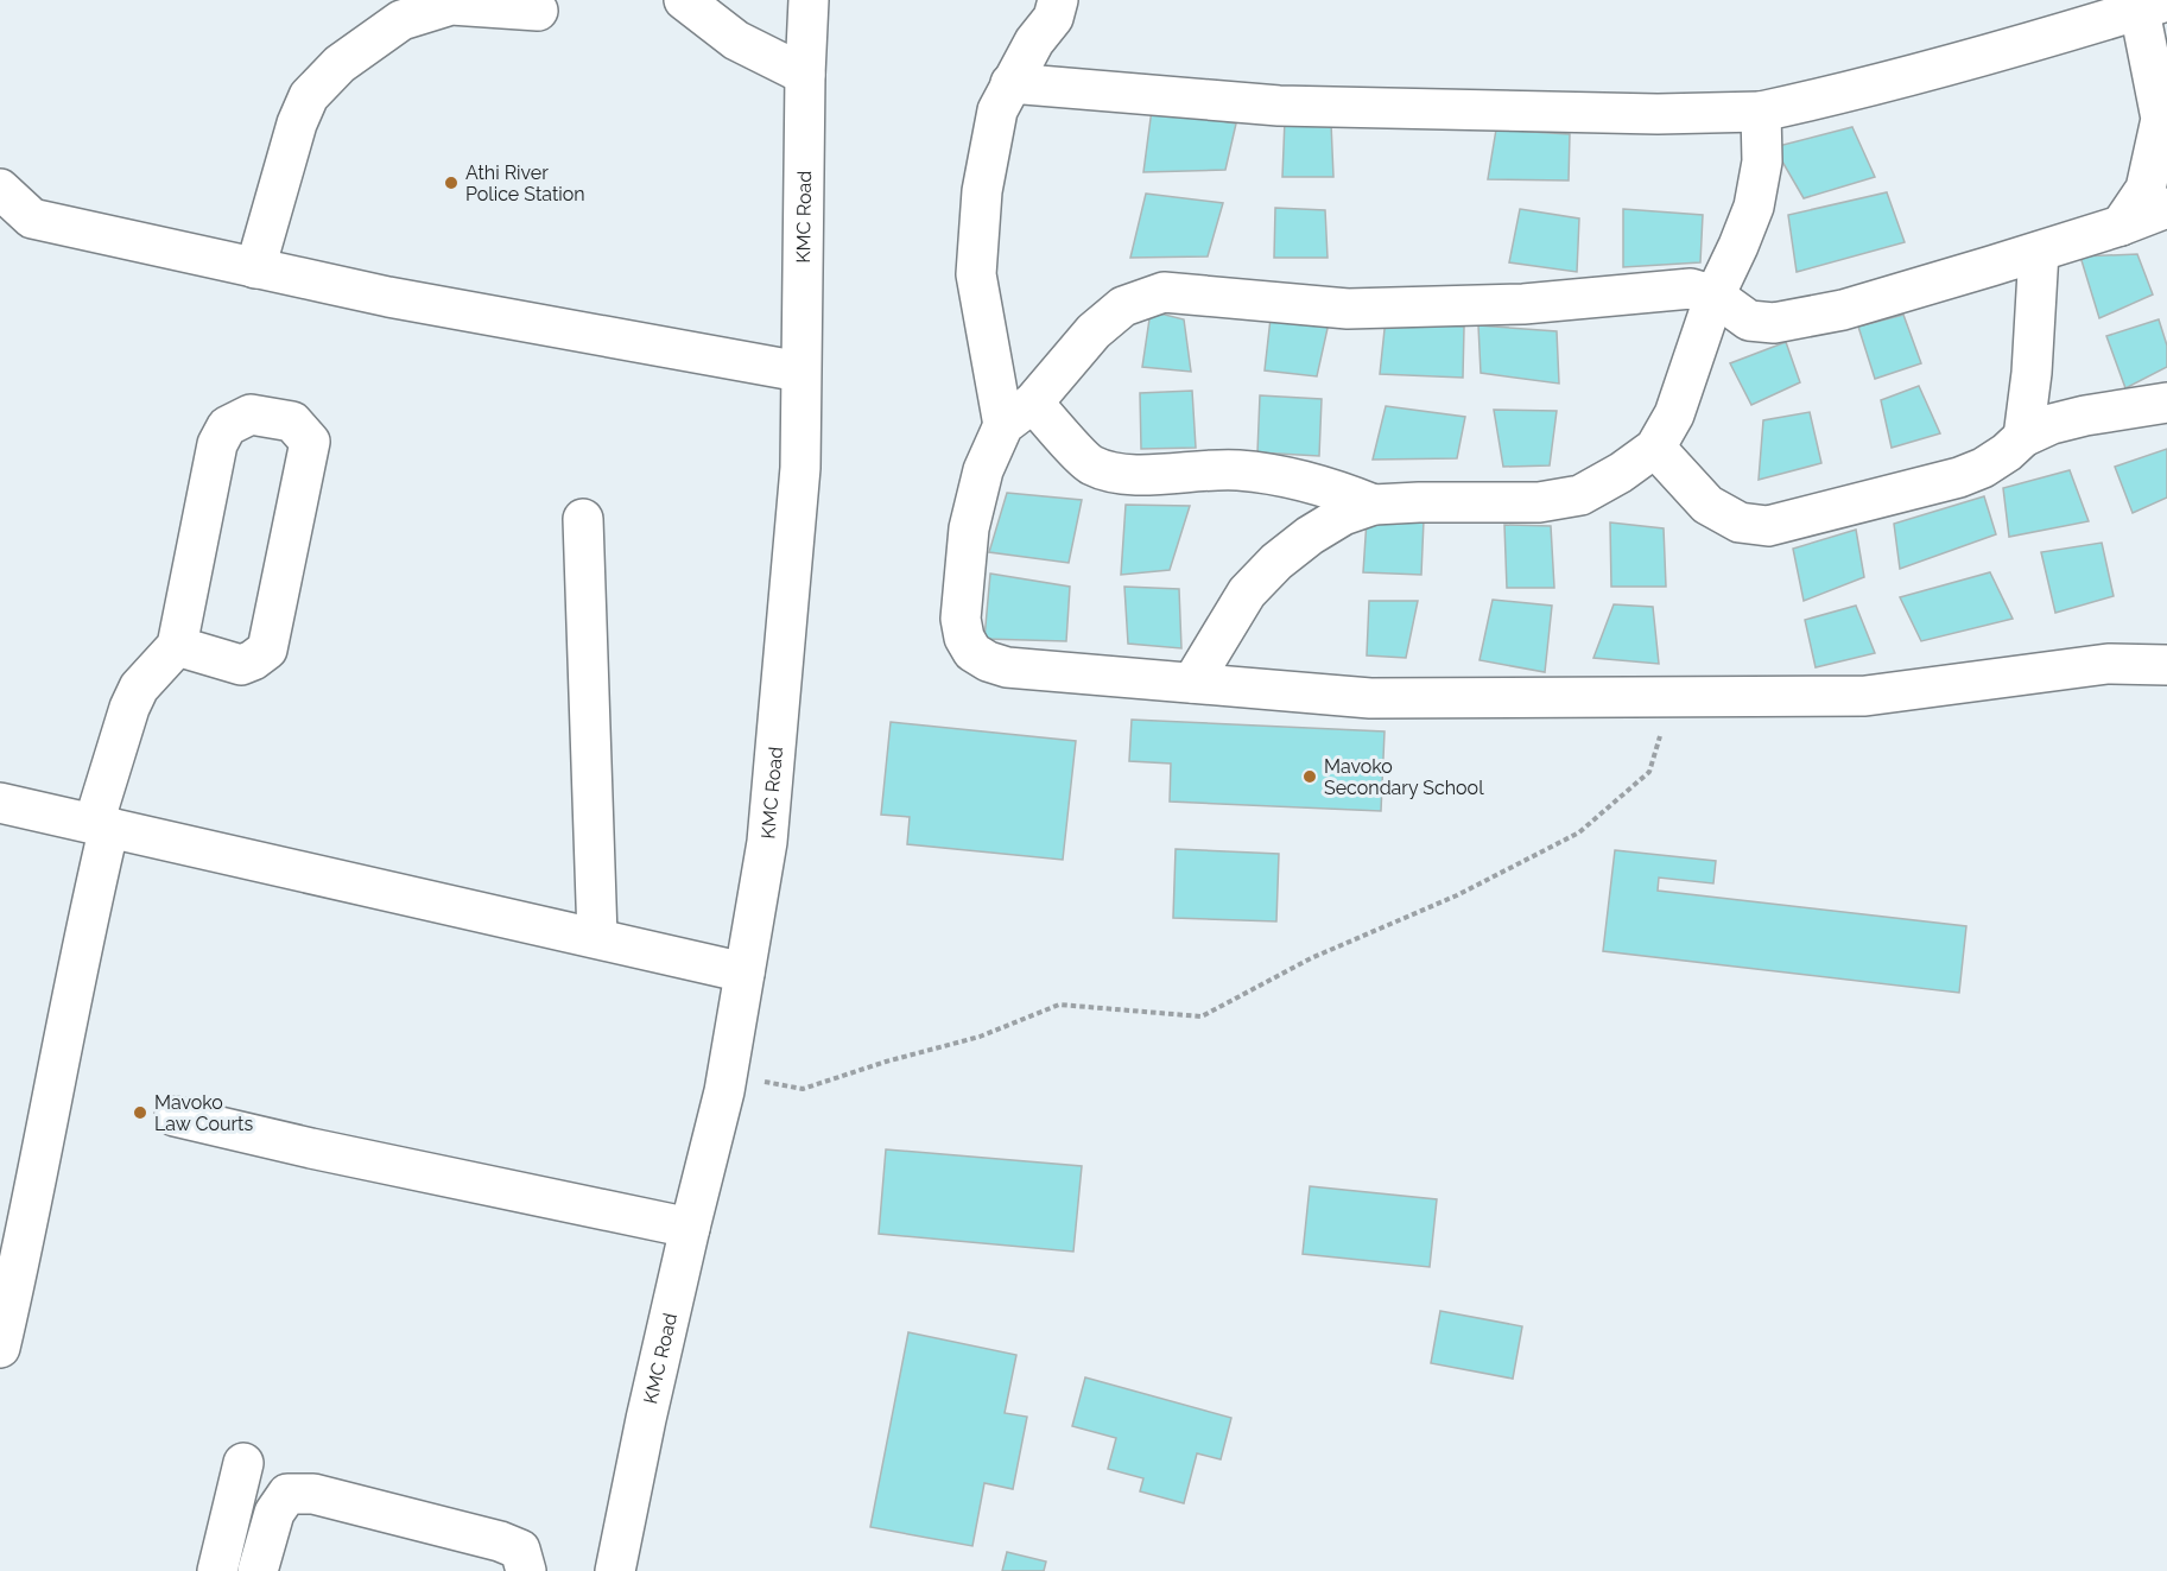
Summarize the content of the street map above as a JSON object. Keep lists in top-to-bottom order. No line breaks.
{"streets":{"street":["KMC Road"]},"places":["Athi River Police Station","Mavoko Secondary School","Mavoko Law Courts"]}
